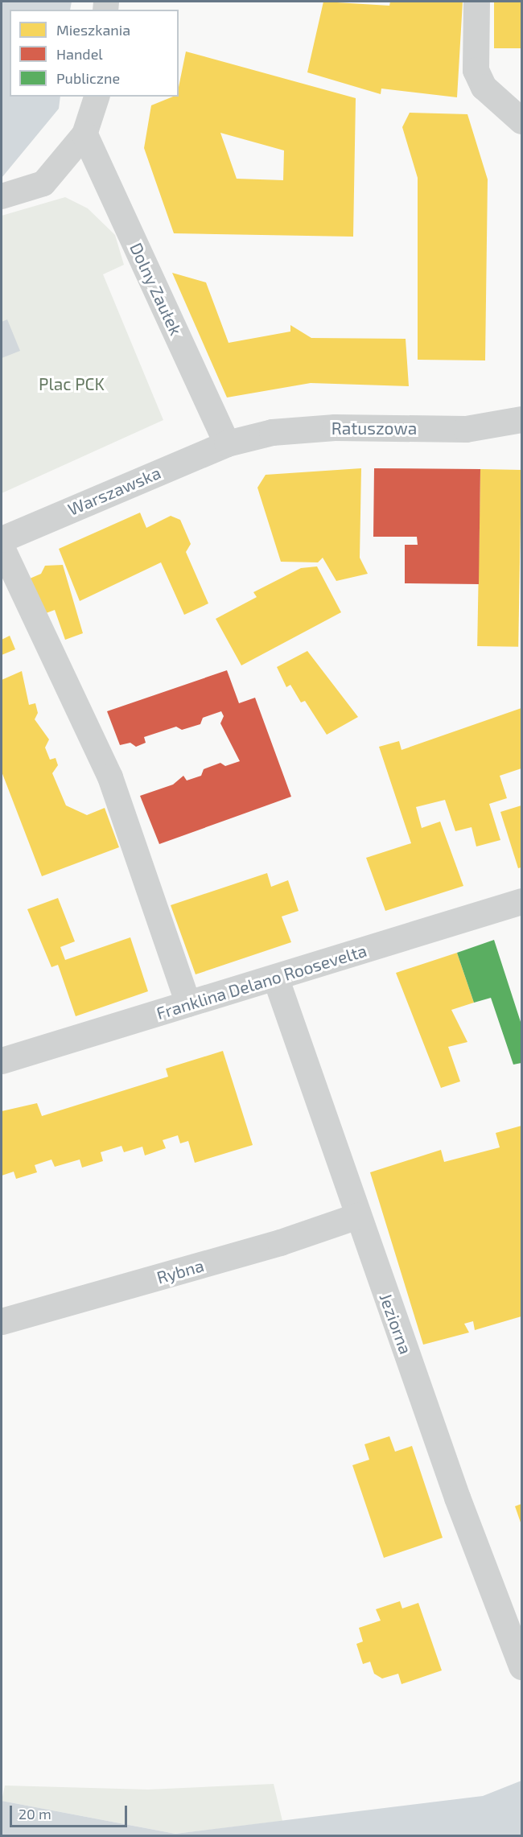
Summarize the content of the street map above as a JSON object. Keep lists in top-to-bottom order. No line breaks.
{"streets":{"street":["Dolny Zaułek","Ratuszowa","Warszawska","Franklina Delano Roosevelta","Rybna","Jeziorna"]},"crossings":[["Dolny Zaułek","Ratuszowa"],["Dolny Zaułek","Warszawska"],["Ratuszowa","Warszawska"],["Franklina Delano Roosevelta","Jeziorna"],["Rybna","Jeziorna"]],"parks":["Plac PCK"],"legend":["Mieszkania","Handel","Publiczne"],"scale_bar":"20 m"}
